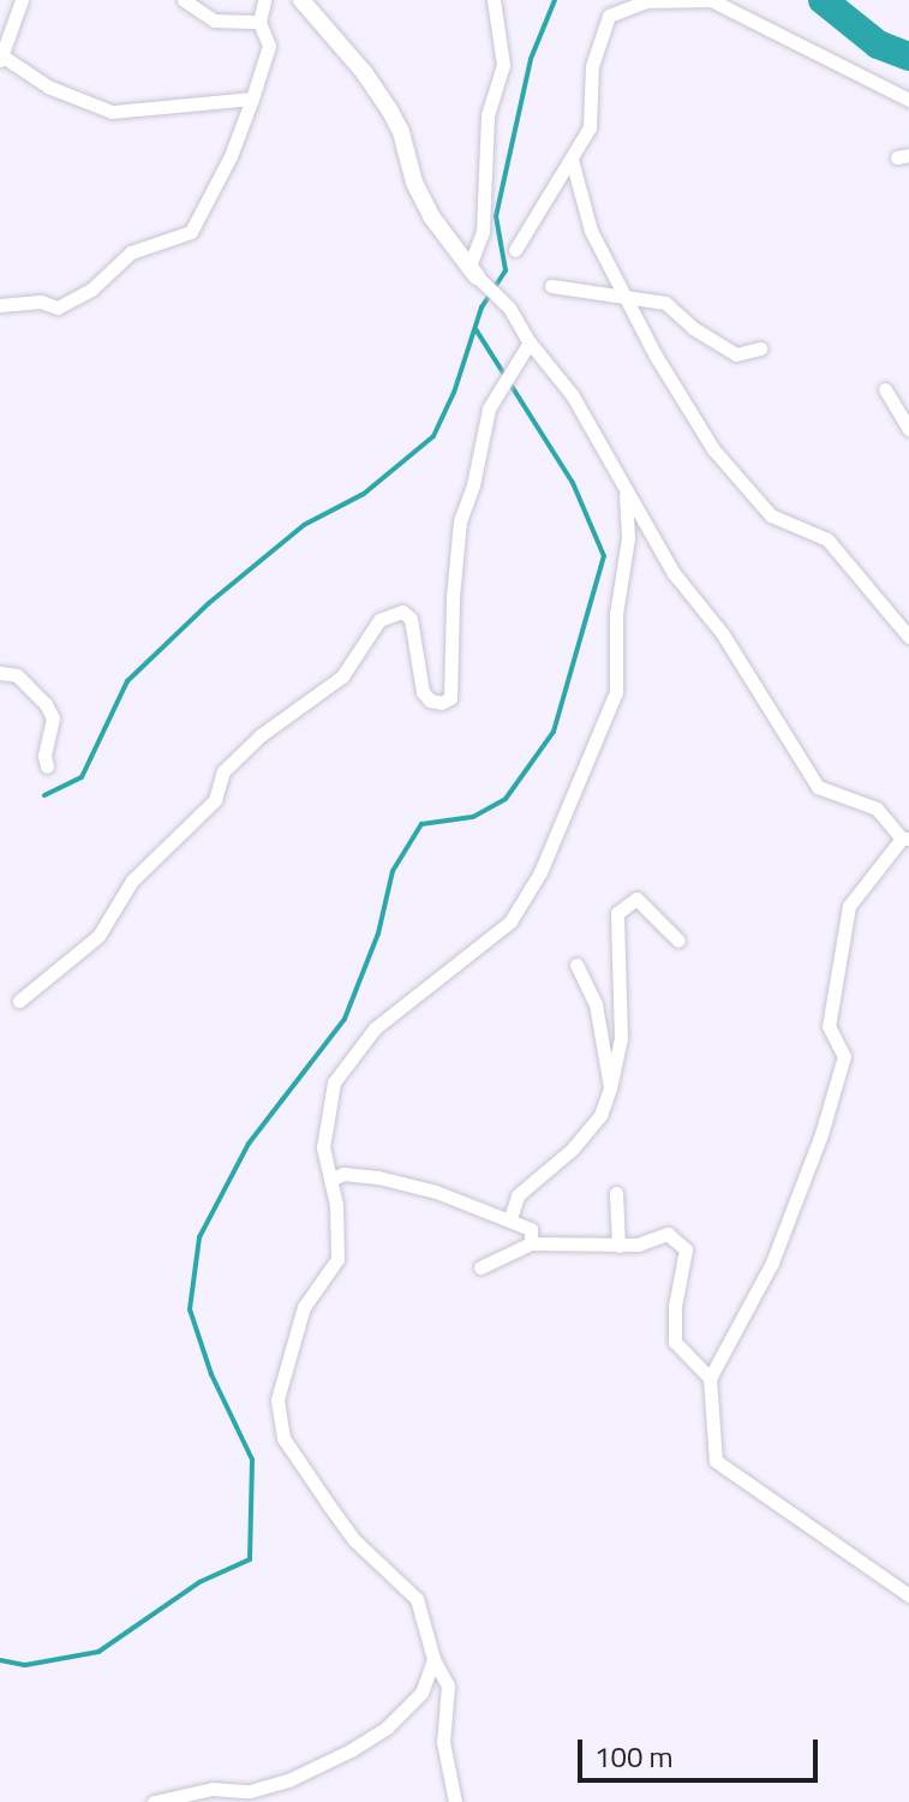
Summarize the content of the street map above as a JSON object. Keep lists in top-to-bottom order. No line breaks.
{"scale_bar":"100 m"}
